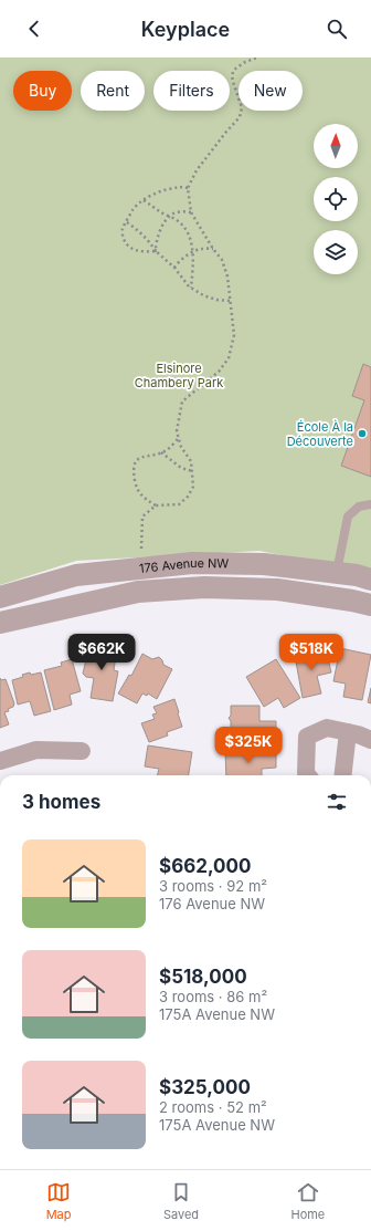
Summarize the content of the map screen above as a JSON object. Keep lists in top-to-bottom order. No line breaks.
{"streets":{"street":["176 Avenue NW"]},"parks":["Elsinore Chambery Park"],"places":["École À la Découverte"],"north":"top","page":{"header":"Keyplace","chip":["Buy","Rent","Filters","New"],"price":["$662K","$518K","$325K"],"heading":"3 homes","list":[{"name":"$662,000","note":"3 rooms · 92 m² · 176 Avenue NW"},{"name":"$518,000","note":"3 rooms · 86 m² · 175A Avenue NW"},{"name":"$325,000","note":"2 rooms · 52 m² · 175A Avenue NW"}],"tabs":["Map","Saved","Home"]}}
